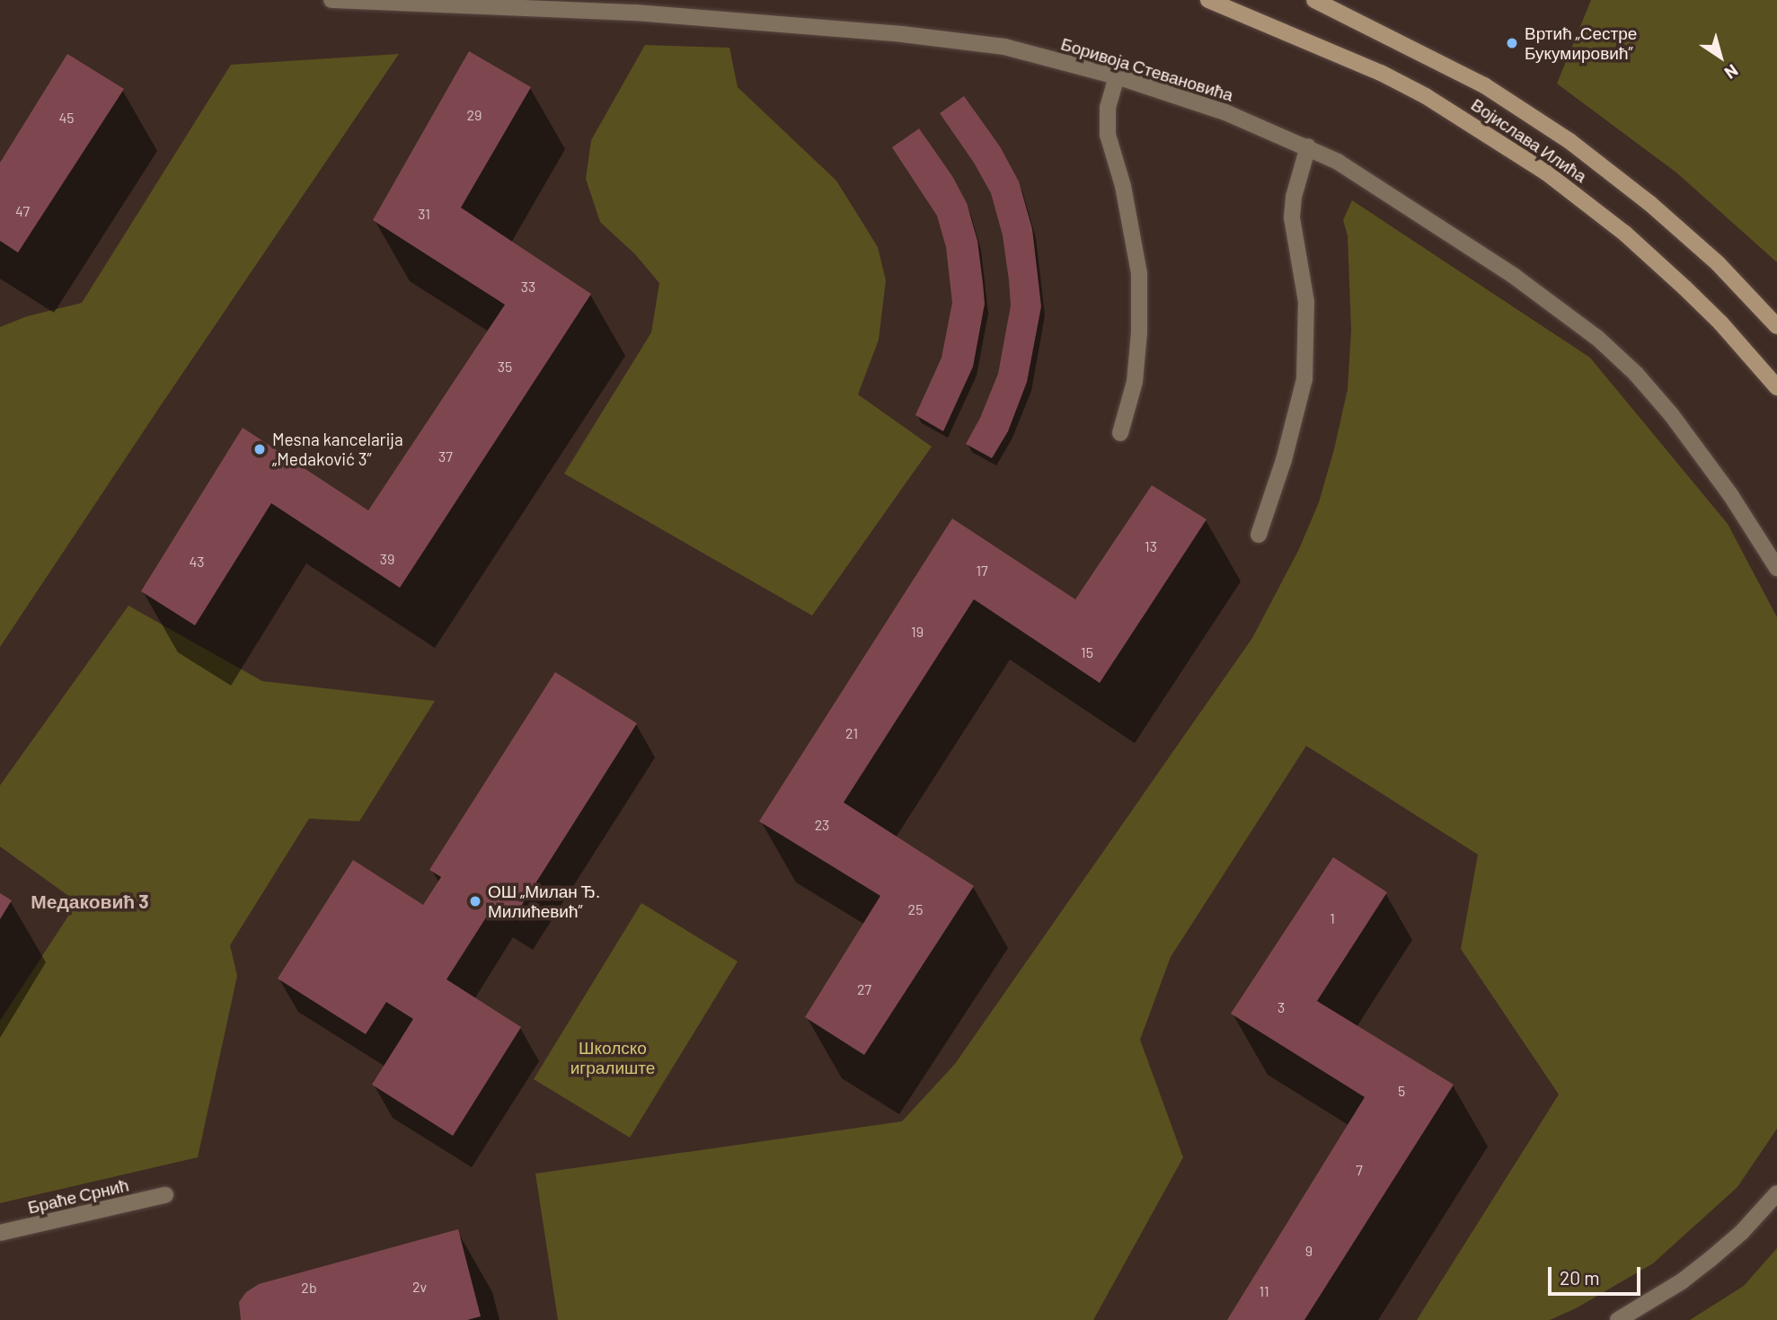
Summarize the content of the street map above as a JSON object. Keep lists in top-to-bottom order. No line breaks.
{"streets":{"main road":["Војислава Илића"],"street":["Боривоја Стевановића","Браће Срнић"]},"districts":["Медаковић 3"],"parks":["Школско игралиште"],"places":["Вртић „Сестре Букумировић”","Mesna kancelarija „Medaković 3”","ОШ „Милан Ђ. Милићевић”"],"house_numbers":["29","45","47","31","33","35","37","13","39","43","17","19","15","21","23","25","1","27","3","5","7","9","2v","2b","11"],"scale_bar":"20 m","north":"bottom right"}
